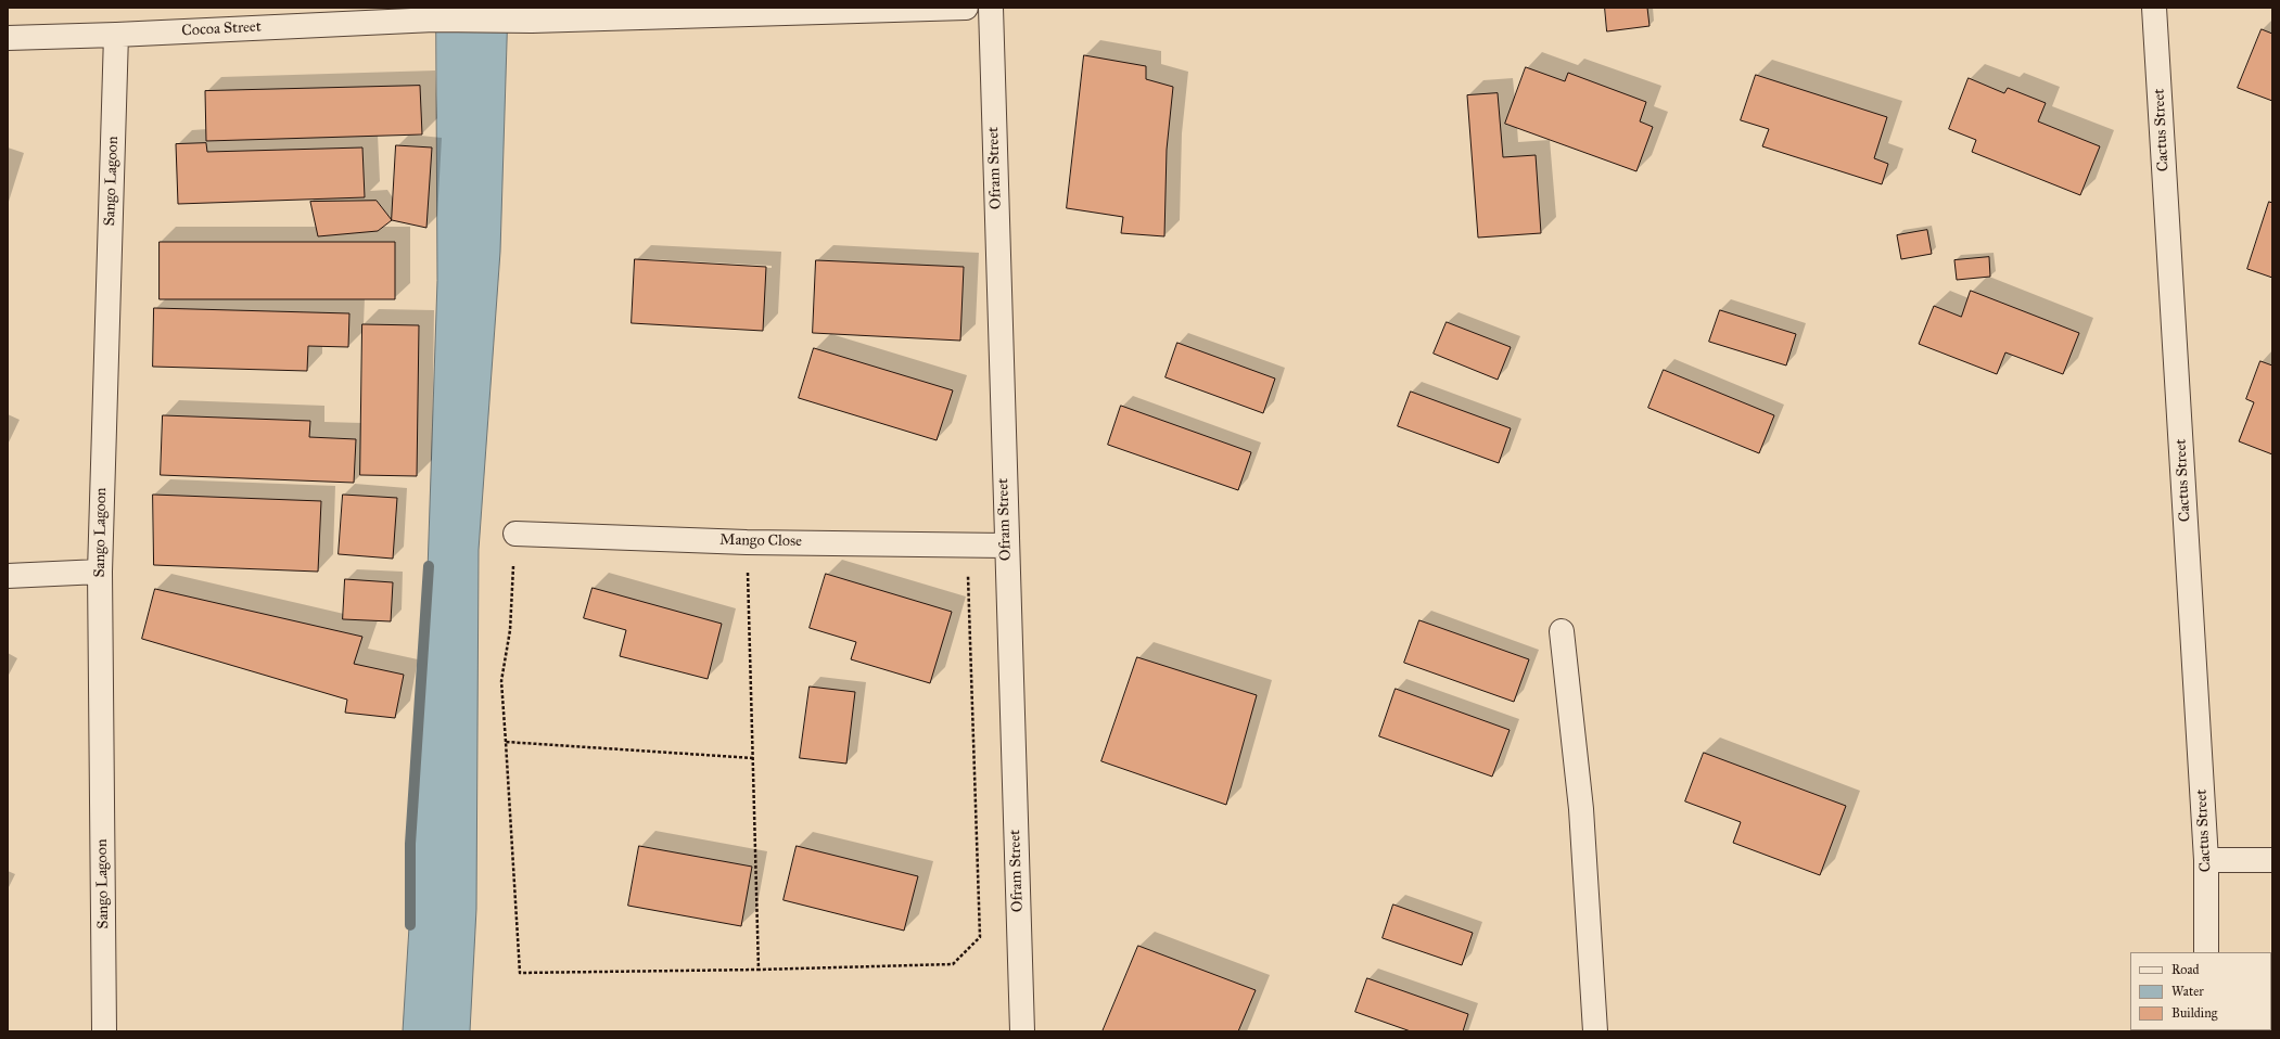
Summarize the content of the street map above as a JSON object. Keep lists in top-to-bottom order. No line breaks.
{"streets":{"street":["Cocoa Street","Cactus Street","Ofram Street","Sango Lagoon","Mango Close"]},"crossings":[["Cocoa Street","Sango Lagoon"],["Ofram Street","Mango Close"]],"legend":["Road","Water","Building"]}
